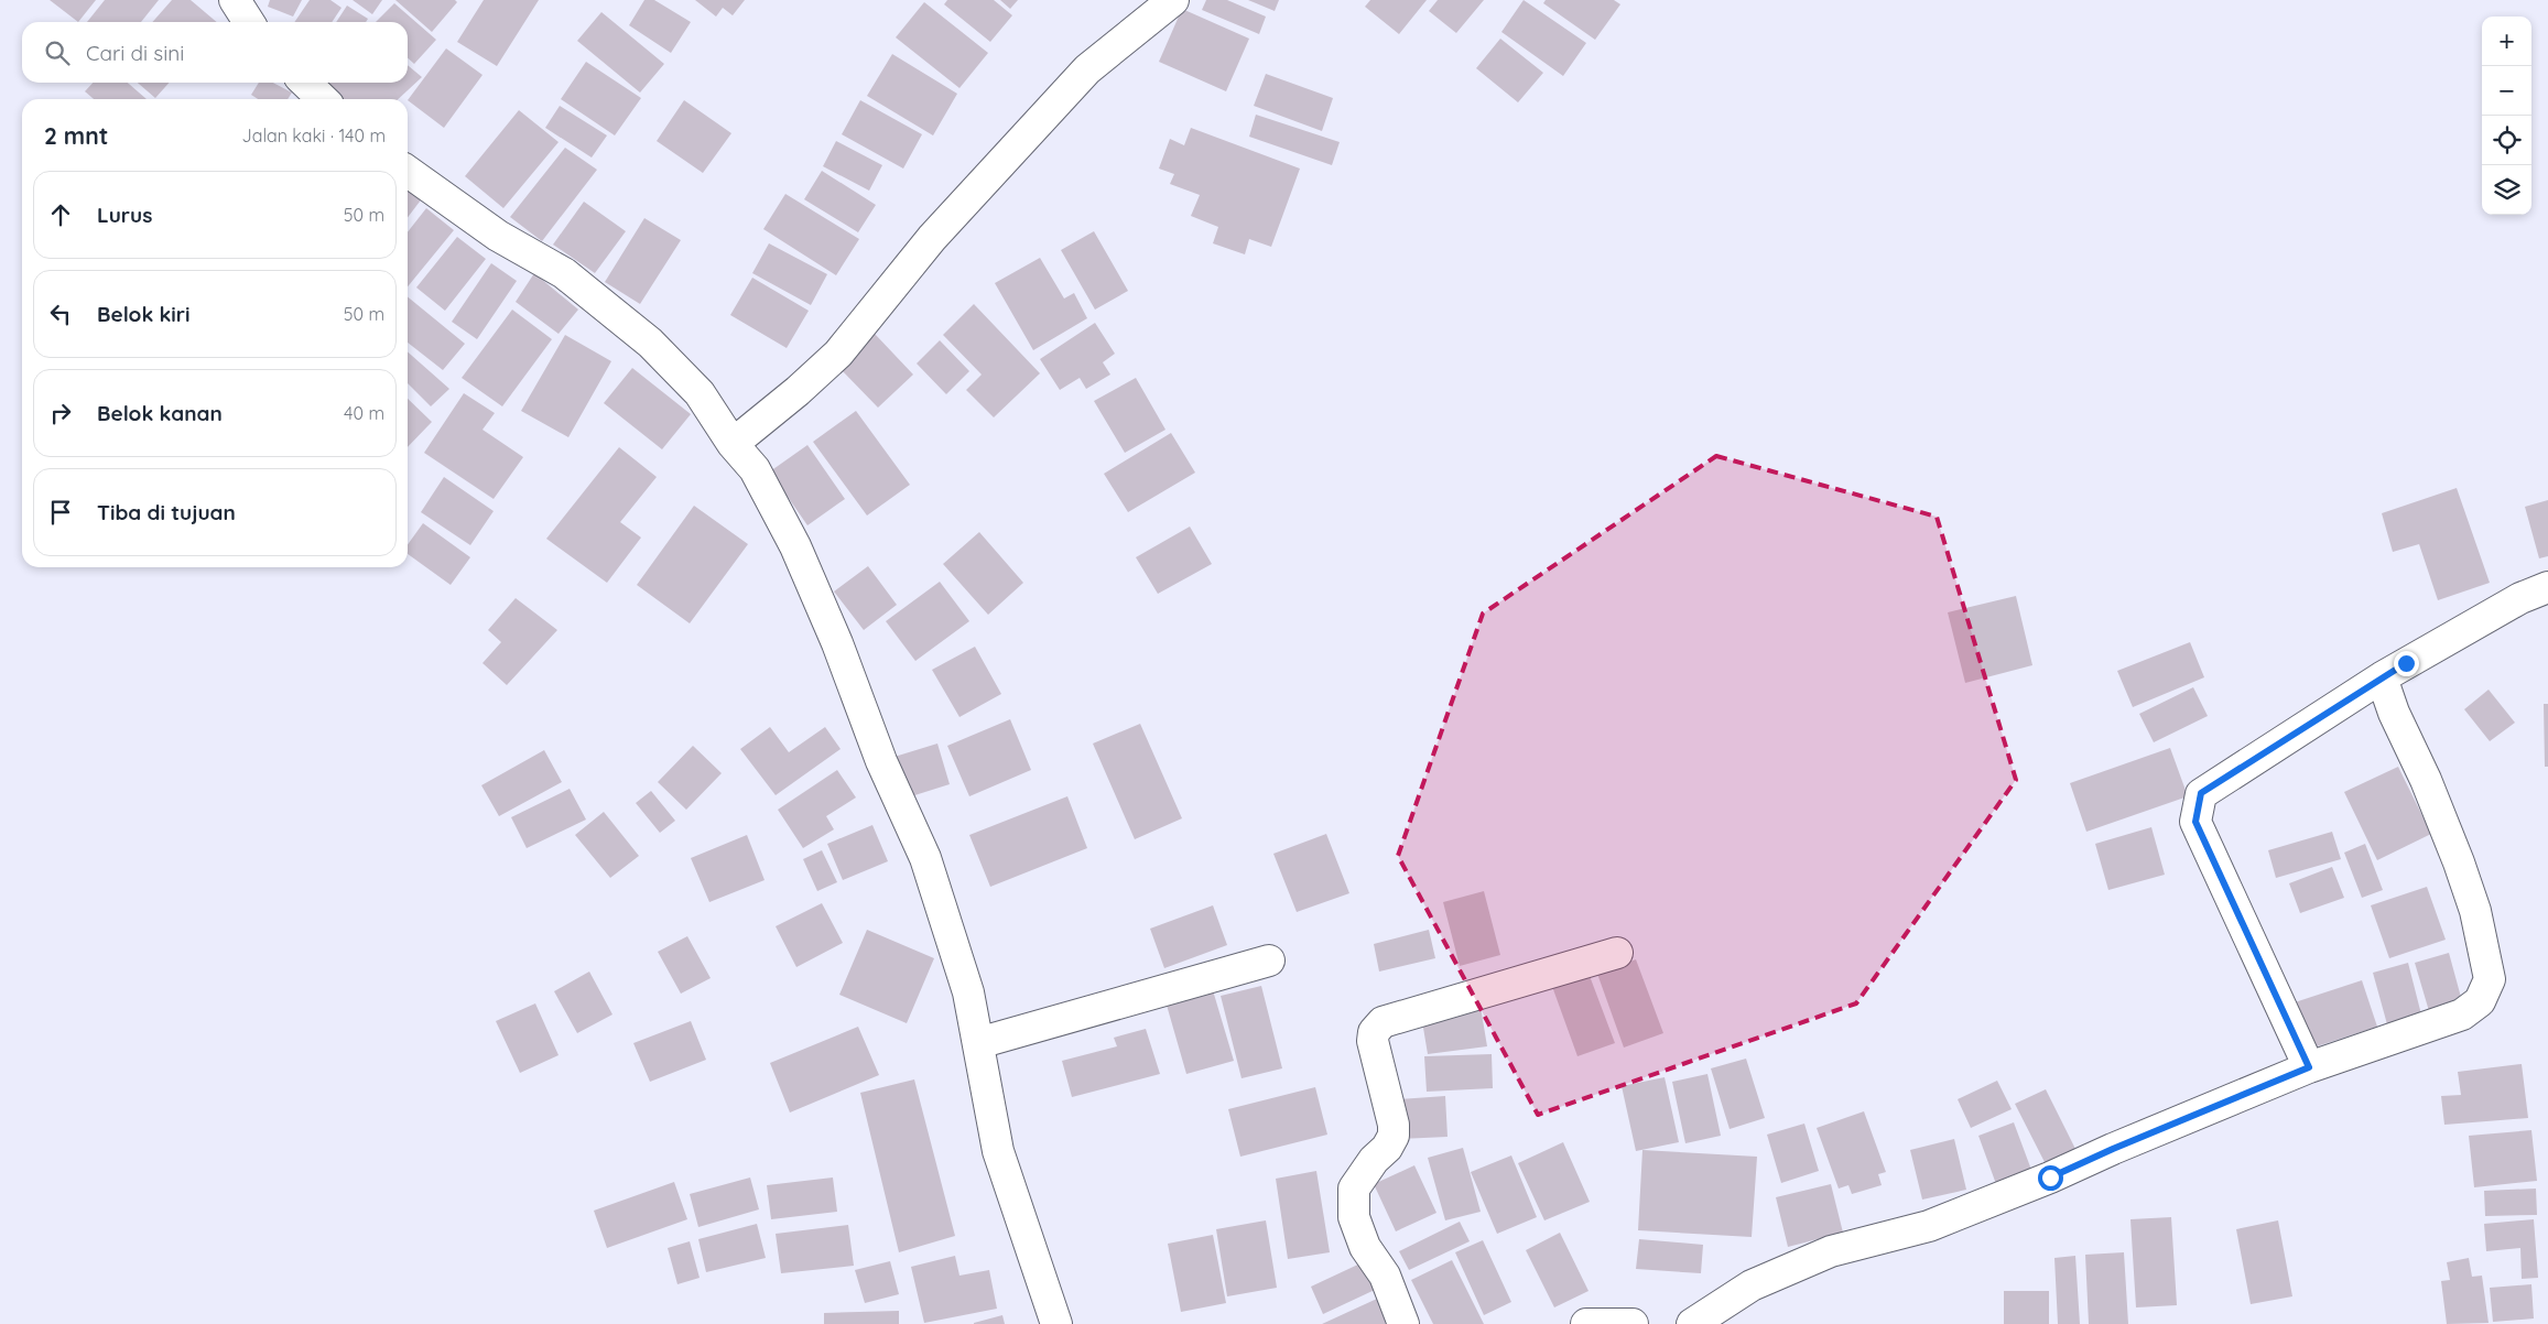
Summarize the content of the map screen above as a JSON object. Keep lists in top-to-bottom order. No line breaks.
{"page":{"map_buttons":["+","−"],"search":"Cari di sini","heading":["2 mnt","Jalan kaki · 140 m"],"list":[["Lurus","50 m"],["Belok kiri","50 m"],["Belok kanan","40 m"],"Tiba di tujuan"]}}
